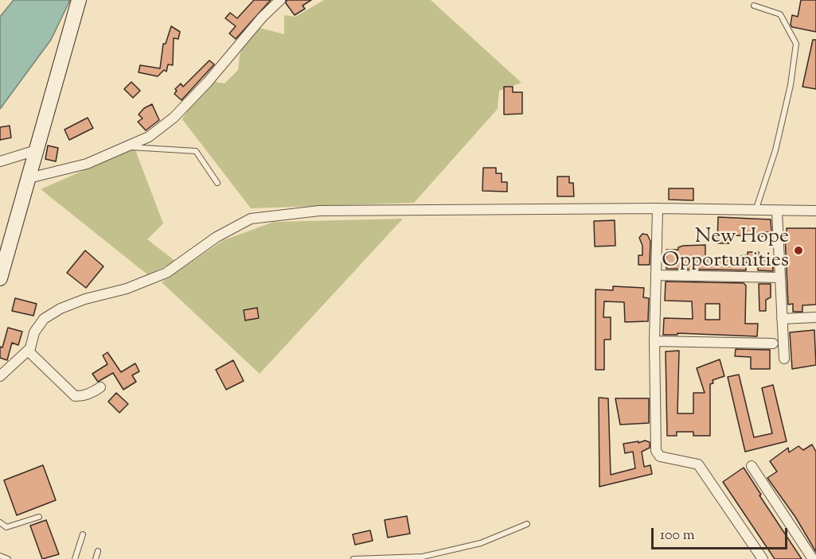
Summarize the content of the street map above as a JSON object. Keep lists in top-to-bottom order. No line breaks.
{"places":["New Hope Opportunities"],"scale_bar":"100 m"}
